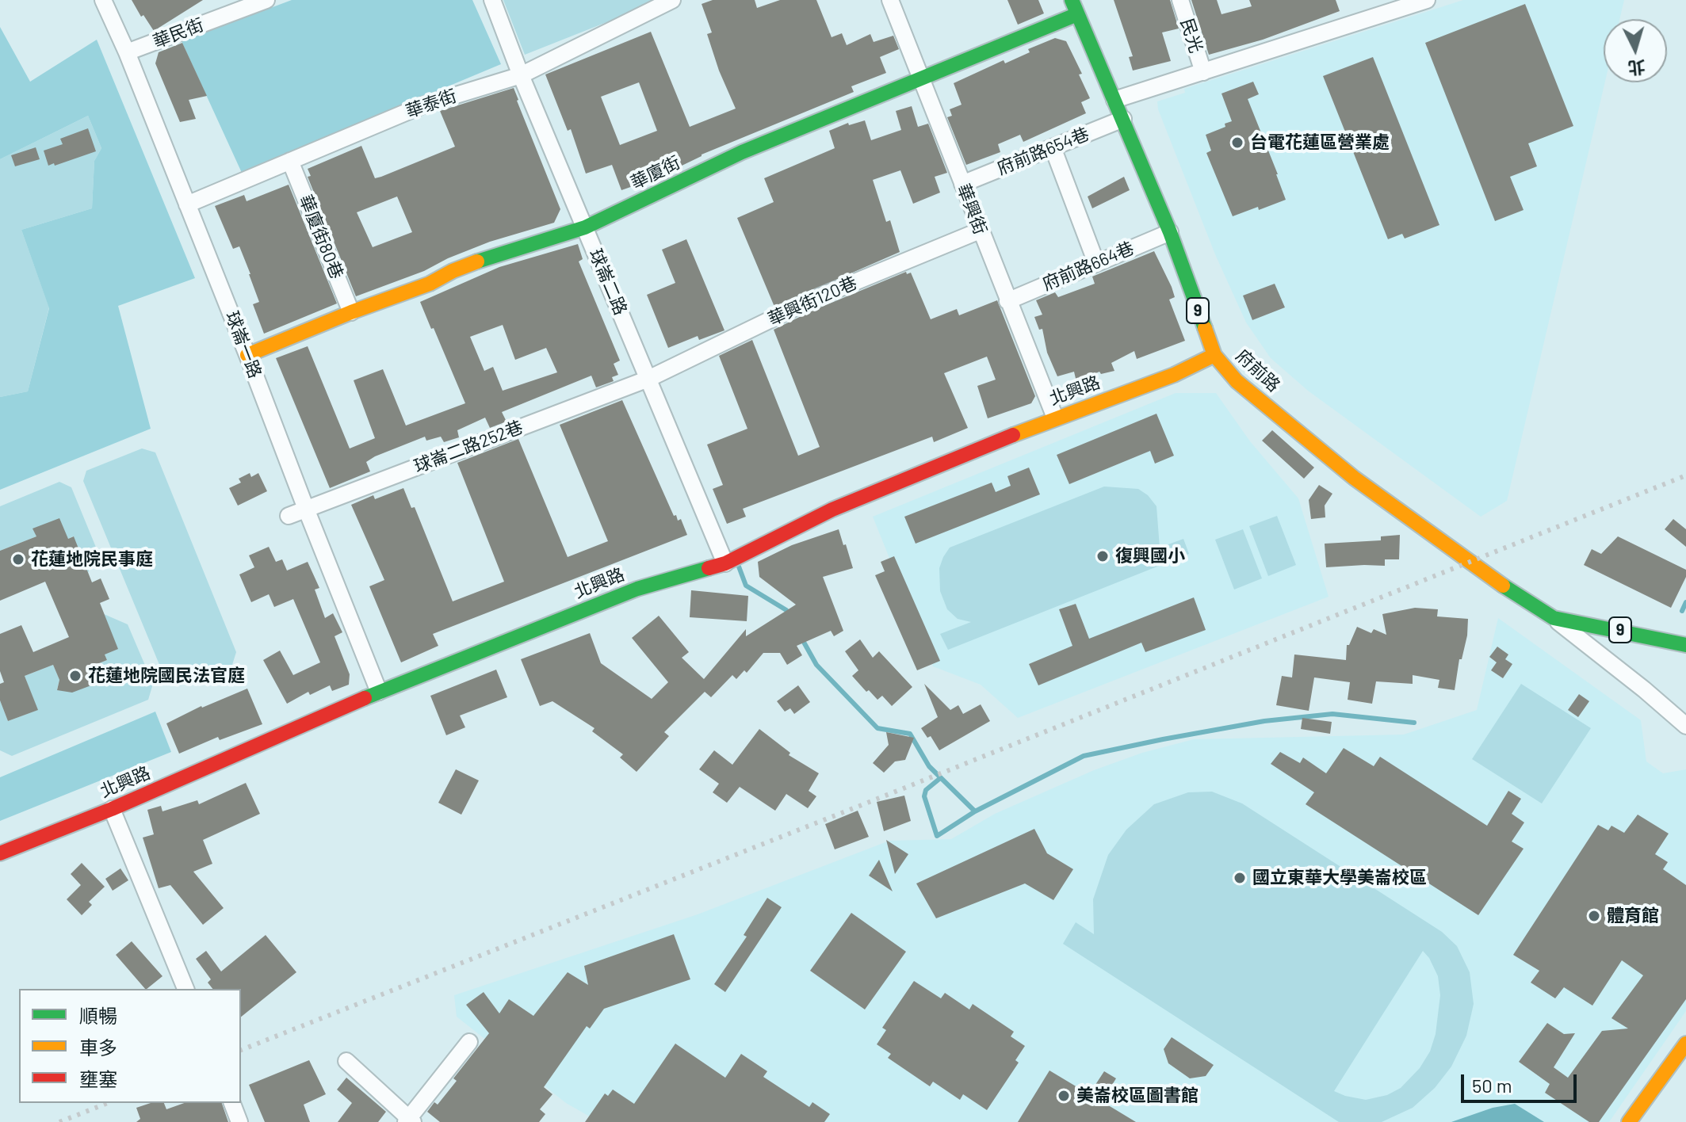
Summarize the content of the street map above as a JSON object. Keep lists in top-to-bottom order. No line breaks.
{"streets":{"street":["華民街","民光","華泰街","府前路654巷","華廈街","華興街","華廈街80巷","府前路664巷","球崙二路","華興街120巷","9","球崙一路","府前路","北興路","球崙二路252巷"]},"crossings":[["華民街","球崙一路"],["華泰街","華廈街80巷"],["華泰街","球崙二路"],["華泰街","球崙一路"],["府前路654巷","華興街"],["府前路654巷","府前路"],["華廈街","華興街"],["華廈街","華廈街80巷"],["華廈街","球崙二路"],["華廈街","球崙一路"],["華廈街","府前路"],["華興街","府前路664巷"],["華興街","華興街120巷"],["華興街","北興路"],["府前路664巷","府前路"],["球崙二路","華興街120巷"],["球崙二路","北興路"],["球崙二路","球崙二路252巷"],["華興街120巷","球崙二路252巷"],["9","府前路"],["球崙一路","北興路"],["球崙一路","球崙二路252巷"],["府前路","北興路"]],"places":["台電花蓮區營業處","復興國小","花蓮地院民事庭","花蓮地院國民法官庭","國立東華大學美崙校區","體育館","美崙校區圖書館"],"legend":["順暢","車多","壅塞"],"scale_bar":"50 m","north":"bottom"}
